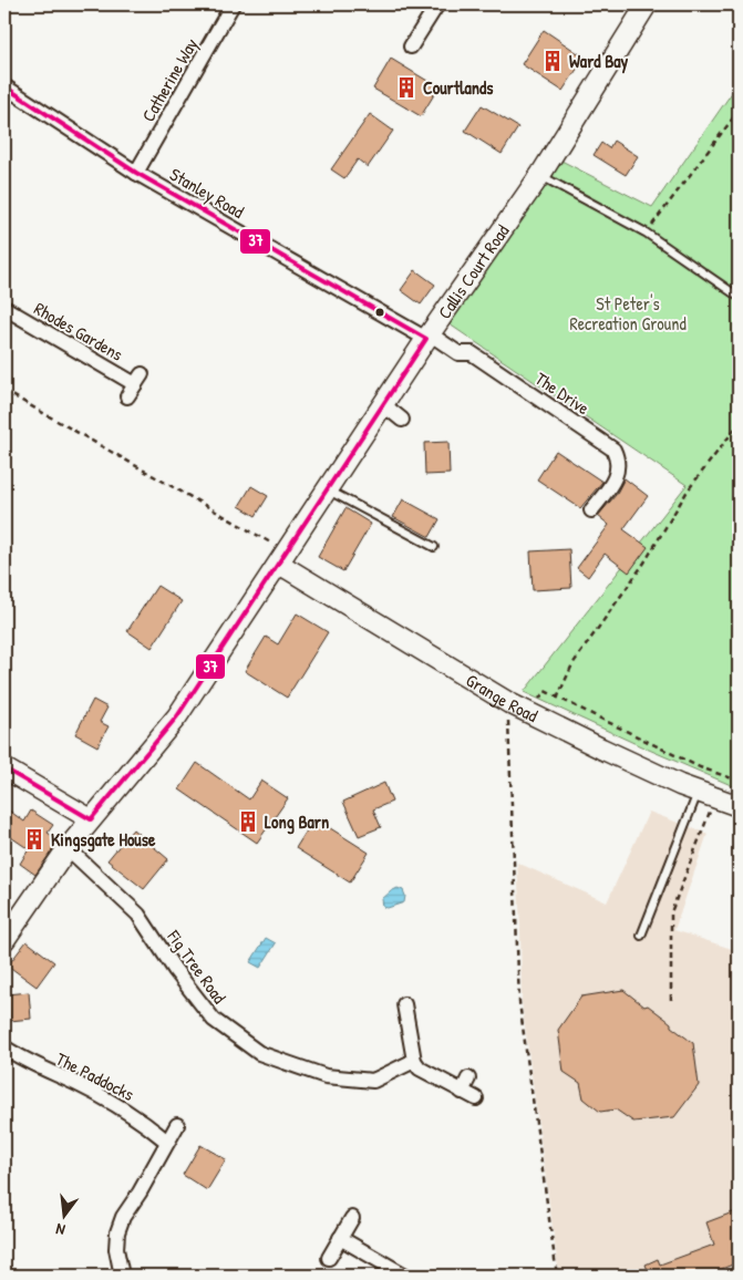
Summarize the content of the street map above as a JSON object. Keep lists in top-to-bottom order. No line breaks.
{"streets":{"street":["Catherine Way","Stanley Road","Callis Court Road","Rhodes Gardens","The Drive","Grange Road","Fig Tree Road","The Paddocks"]},"crossings":[["Catherine Way","Stanley Road"],["Stanley Road","Callis Court Road"],["Stanley Road","The Drive"],["Callis Court Road","The Drive"],["Callis Court Road","Grange Road"],["Callis Court Road","Fig Tree Road"]],"parks":["St Peter's Recreation Ground"],"places":{"building":["Ward Bay","Courtlands","Long Barn","Kingsgate House"]},"lines":["transit line 37"],"north":"bottom"}
